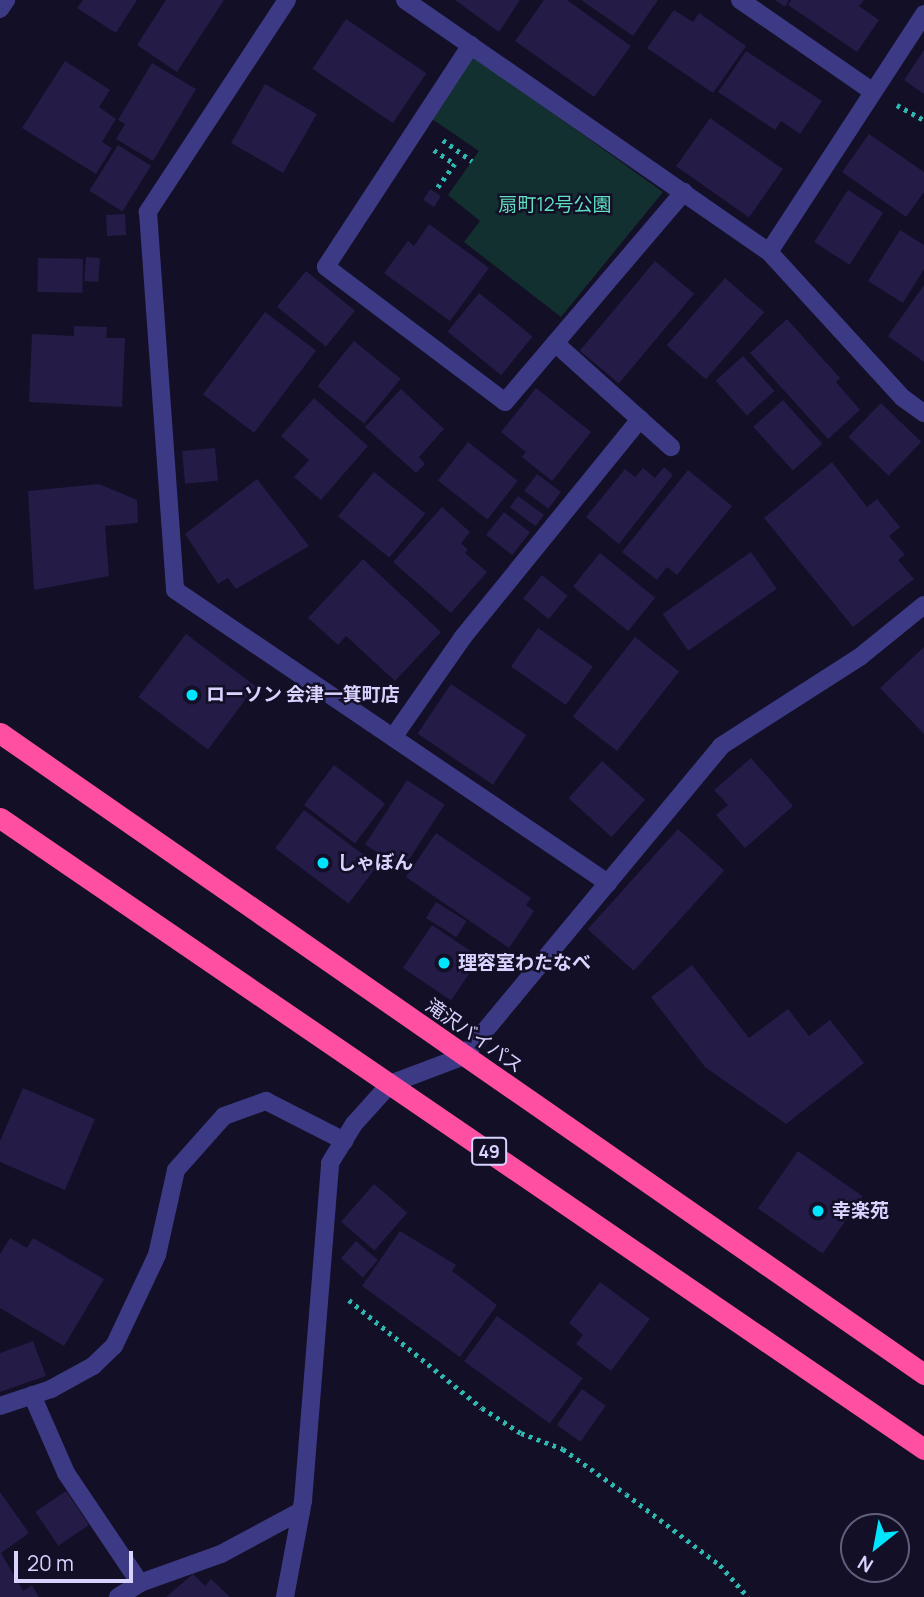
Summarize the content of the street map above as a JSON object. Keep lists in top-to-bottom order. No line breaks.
{"streets":{"highway":["滝沢バイパス","49"]},"parks":["扇町12号公園"],"places":["ローソン 会津一箕町店","しゃぼん","理容室わたなべ","幸楽苑"],"scale_bar":"20 m","north":"bottom left"}
